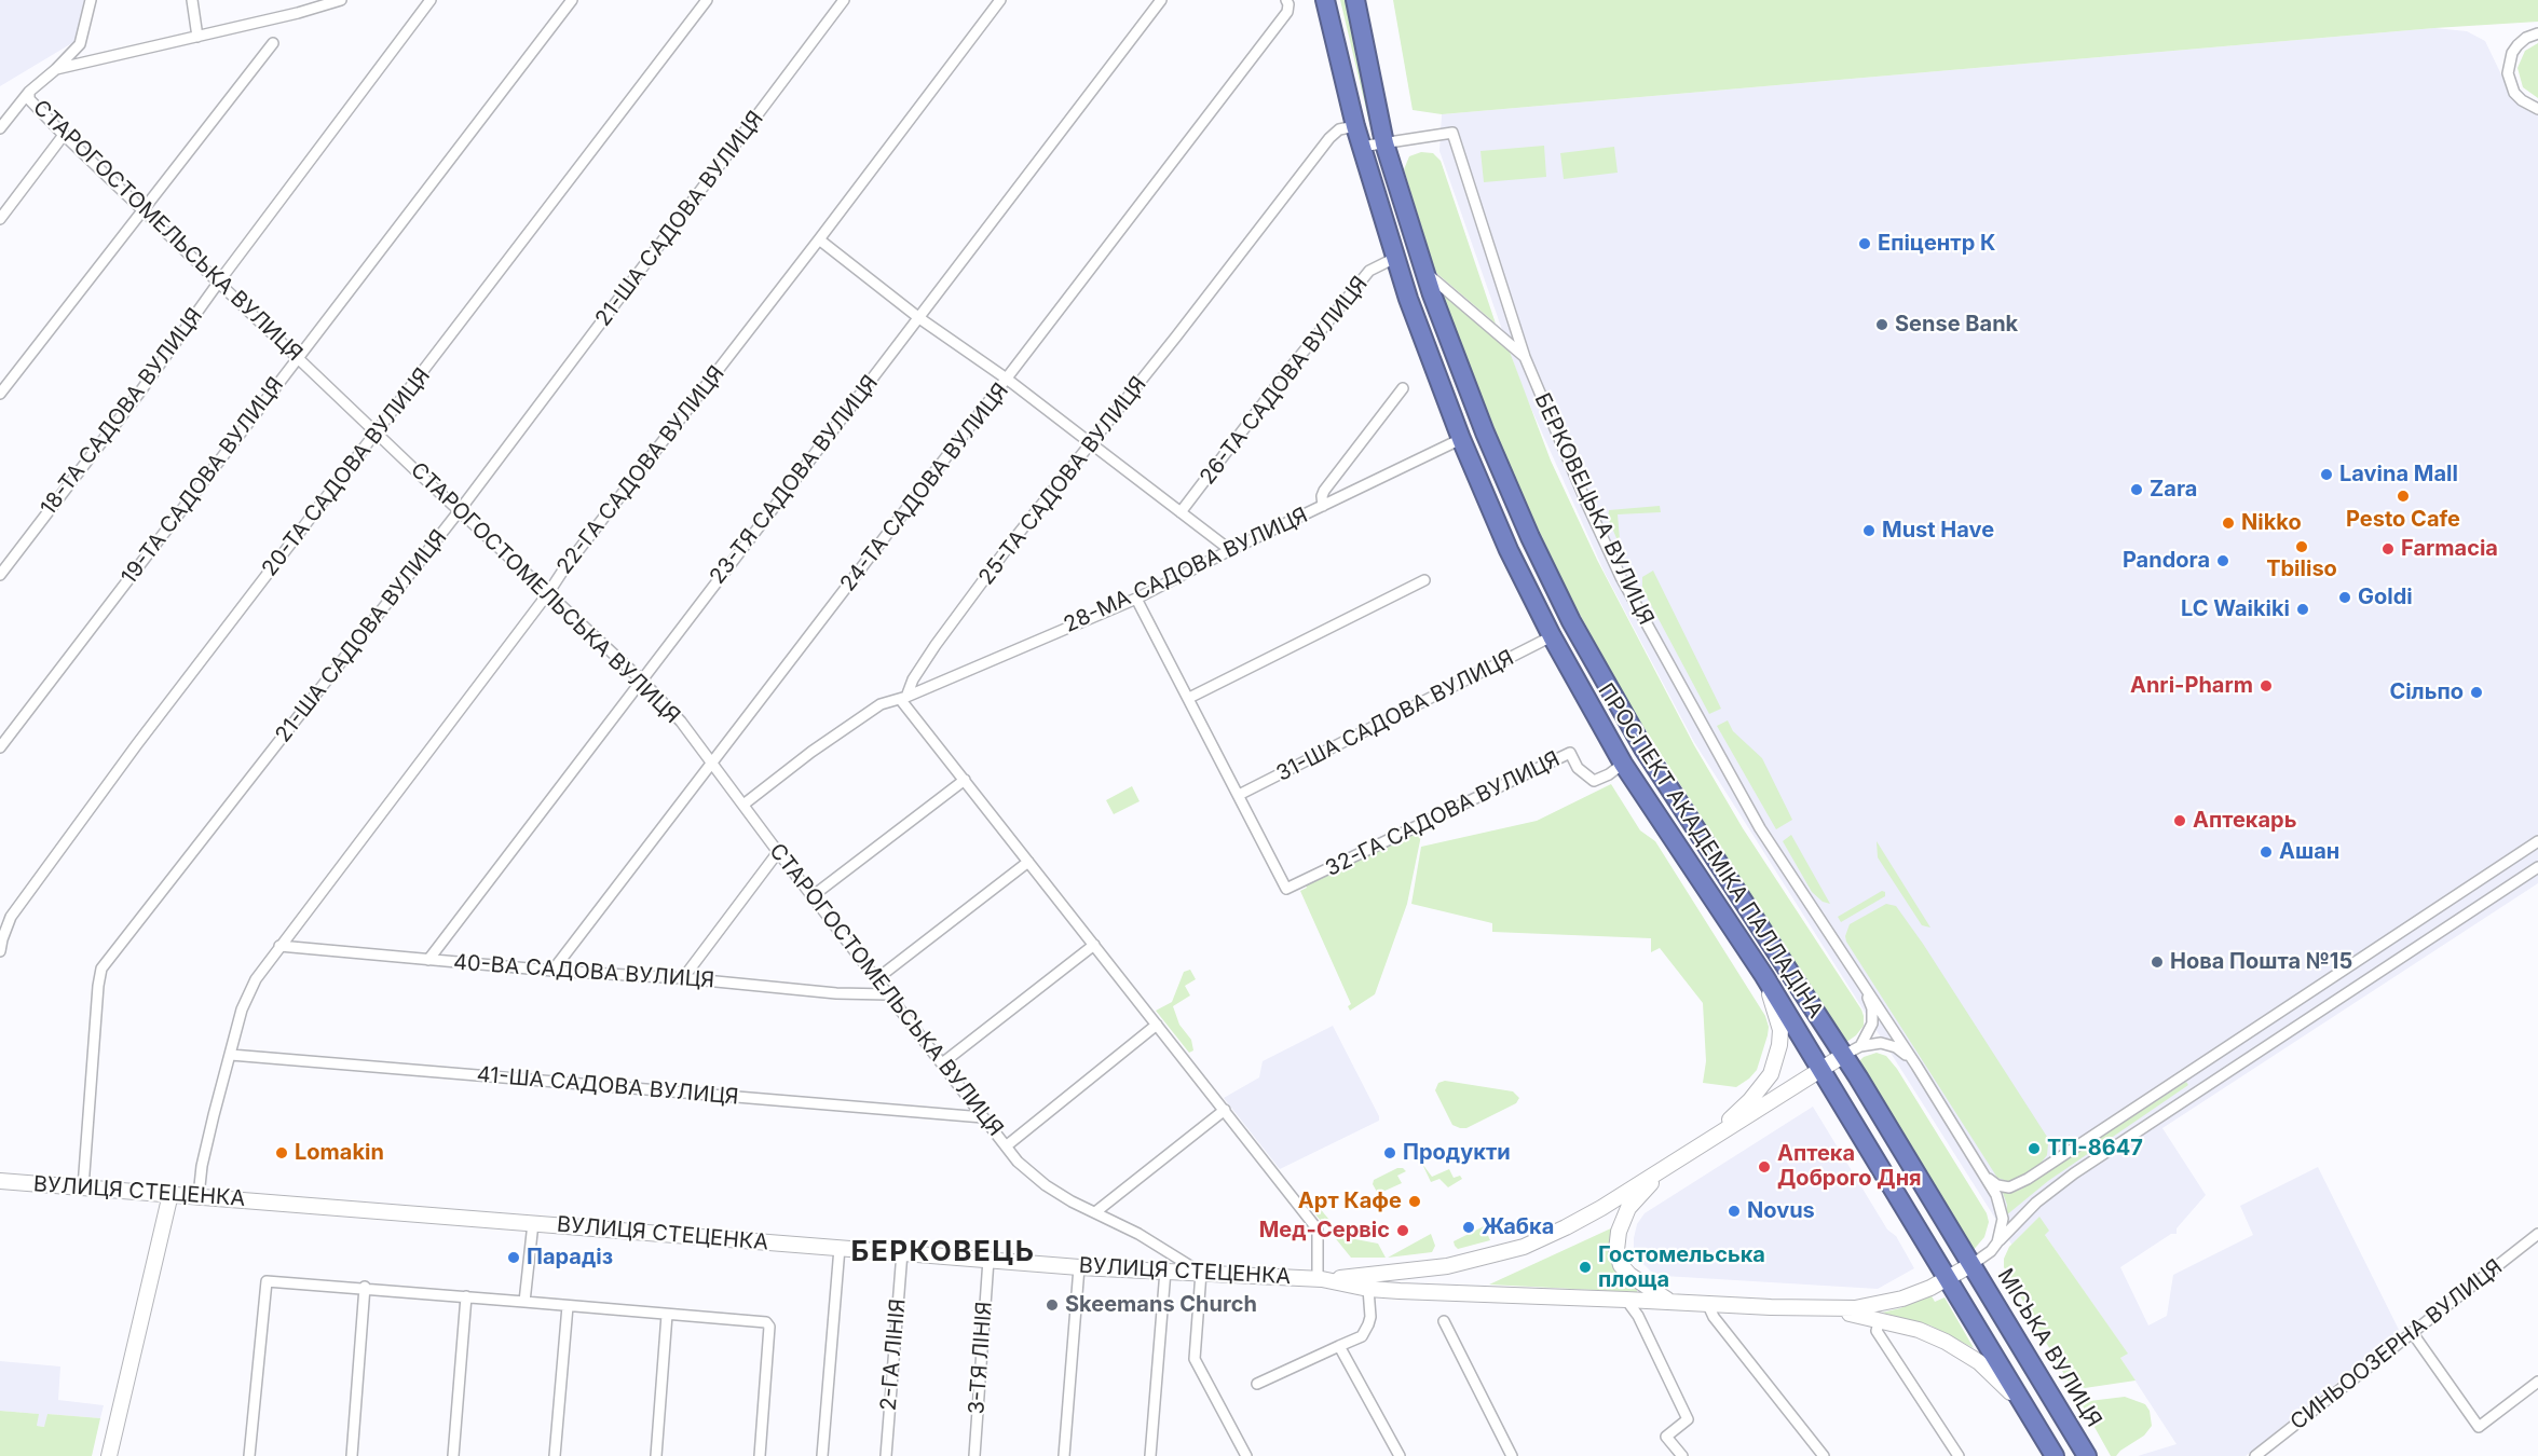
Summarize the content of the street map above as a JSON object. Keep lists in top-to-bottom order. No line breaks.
{"streets":{"highway":["ПРОСПЕКТ АКАДЕМІКА ПАЛЛАДІНА","МІСЬКА ВУЛИЦЯ"],"main road":["ВУЛИЦЯ СТЕЦЕНКА"],"street":["21-ША САДОВА ВУЛИЦЯ","СТАРОГОСТОМЕЛЬСЬКА ВУЛИЦЯ","26-ТА САДОВА ВУЛИЦЯ","18-ТА САДОВА ВУЛИЦЯ","22-ГА САДОВА ВУЛИЦЯ","20-ТА САДОВА ВУЛИЦЯ","23-ТЯ САДОВА ВУЛИЦЯ","19-ТА САДОВА ВУЛИЦЯ","25-ТА САДОВА ВУЛИЦЯ","24-ТА САДОВА ВУЛИЦЯ","БЕРКОВЕЦЬКА ВУЛИЦЯ","28-МА САДОВА ВУЛИЦЯ","31-ША САДОВА ВУЛИЦЯ","32-ГА САДОВА ВУЛИЦЯ","40-ВА САДОВА ВУЛИЦЯ","41-ША САДОВА ВУЛИЦЯ","СИНЬООЗЕРНА ВУЛИЦЯ","2-ГА ЛІНІЯ","3-ТЯ ЛІНІЯ"]},"crossings":[["21-ША САДОВА ВУЛИЦЯ","СТАРОГОСТОМЕЛЬСЬКА ВУЛИЦЯ"],["21-ША САДОВА ВУЛИЦЯ","ВУЛИЦЯ СТЕЦЕНКА"],["СТАРОГОСТОМЕЛЬСЬКА ВУЛИЦЯ","18-ТА САДОВА ВУЛИЦЯ"],["СТАРОГОСТОМЕЛЬСЬКА ВУЛИЦЯ","22-ГА САДОВА ВУЛИЦЯ"],["СТАРОГОСТОМЕЛЬСЬКА ВУЛИЦЯ","20-ТА САДОВА ВУЛИЦЯ"],["СТАРОГОСТОМЕЛЬСЬКА ВУЛИЦЯ","23-ТЯ САДОВА ВУЛИЦЯ"],["СТАРОГОСТОМЕЛЬСЬКА ВУЛИЦЯ","19-ТА САДОВА ВУЛИЦЯ"],["СТАРОГОСТОМЕЛЬСЬКА ВУЛИЦЯ","24-ТА САДОВА ВУЛИЦЯ"],["СТАРОГОСТОМЕЛЬСЬКА ВУЛИЦЯ","40-ВА САДОВА ВУЛИЦЯ"],["СТАРОГОСТОМЕЛЬСЬКА ВУЛИЦЯ","41-ША САДОВА ВУЛИЦЯ"],["СТАРОГОСТОМЕЛЬСЬКА ВУЛИЦЯ","ВУЛИЦЯ СТЕЦЕНКА"],["26-ТА САДОВА ВУЛИЦЯ","ПРОСПЕКТ АКАДЕМІКА ПАЛЛАДІНА"],["22-ГА САДОВА ВУЛИЦЯ","40-ВА САДОВА ВУЛИЦЯ"],["22-ГА САДОВА ВУЛИЦЯ","41-ША САДОВА ВУЛИЦЯ"],["22-ГА САДОВА ВУЛИЦЯ","ВУЛИЦЯ СТЕЦЕНКА"],["23-ТЯ САДОВА ВУЛИЦЯ","40-ВА САДОВА ВУЛИЦЯ"],["25-ТА САДОВА ВУЛИЦЯ","28-МА САДОВА ВУЛИЦЯ"],["25-ТА САДОВА ВУЛИЦЯ","ПРОСПЕКТ АКАДЕМІКА ПАЛЛАДІНА"],["24-ТА САДОВА ВУЛИЦЯ","40-ВА САДОВА ВУЛИЦЯ"],["БЕРКОВЕЦЬКА ВУЛИЦЯ","ПРОСПЕКТ АКАДЕМІКА ПАЛЛАДІНА"],["28-МА САДОВА ВУЛИЦЯ","ПРОСПЕКТ АКАДЕМІКА ПАЛЛАДІНА"],["31-ША САДОВА ВУЛИЦЯ","32-ГА САДОВА ВУЛИЦЯ"],["31-ША САДОВА ВУЛИЦЯ","ПРОСПЕКТ АКАДЕМІКА ПАЛЛАДІНА"],["32-ГА САДОВА ВУЛИЦЯ","ПРОСПЕКТ АКАДЕМІКА ПАЛЛАДІНА"],["ВУЛИЦЯ СТЕЦЕНКА","2-ГА ЛІНІЯ"],["ВУЛИЦЯ СТЕЦЕНКА","3-ТЯ ЛІНІЯ"]],"districts":["БЕРКОВЕЦЬ"],"places":["Епіцентр К","Sense Bank","Lavina Mall","Zara","Pesto Cafe","Nikko","Must Have","Tbiliso","Farmacia","Pandora","Goldi","LC Waikiki","Anri-Pharm","Сільпо","Аптекарь","Ашан","Нова Пошта №15","ТП-8647","Lomakin","Продукти","Аптека Доброго Дня","Арт Кафе","Novus","Жабка","Мед-Сервіс","Парадіз","Гостомельська площа","Skeemans Church"]}
